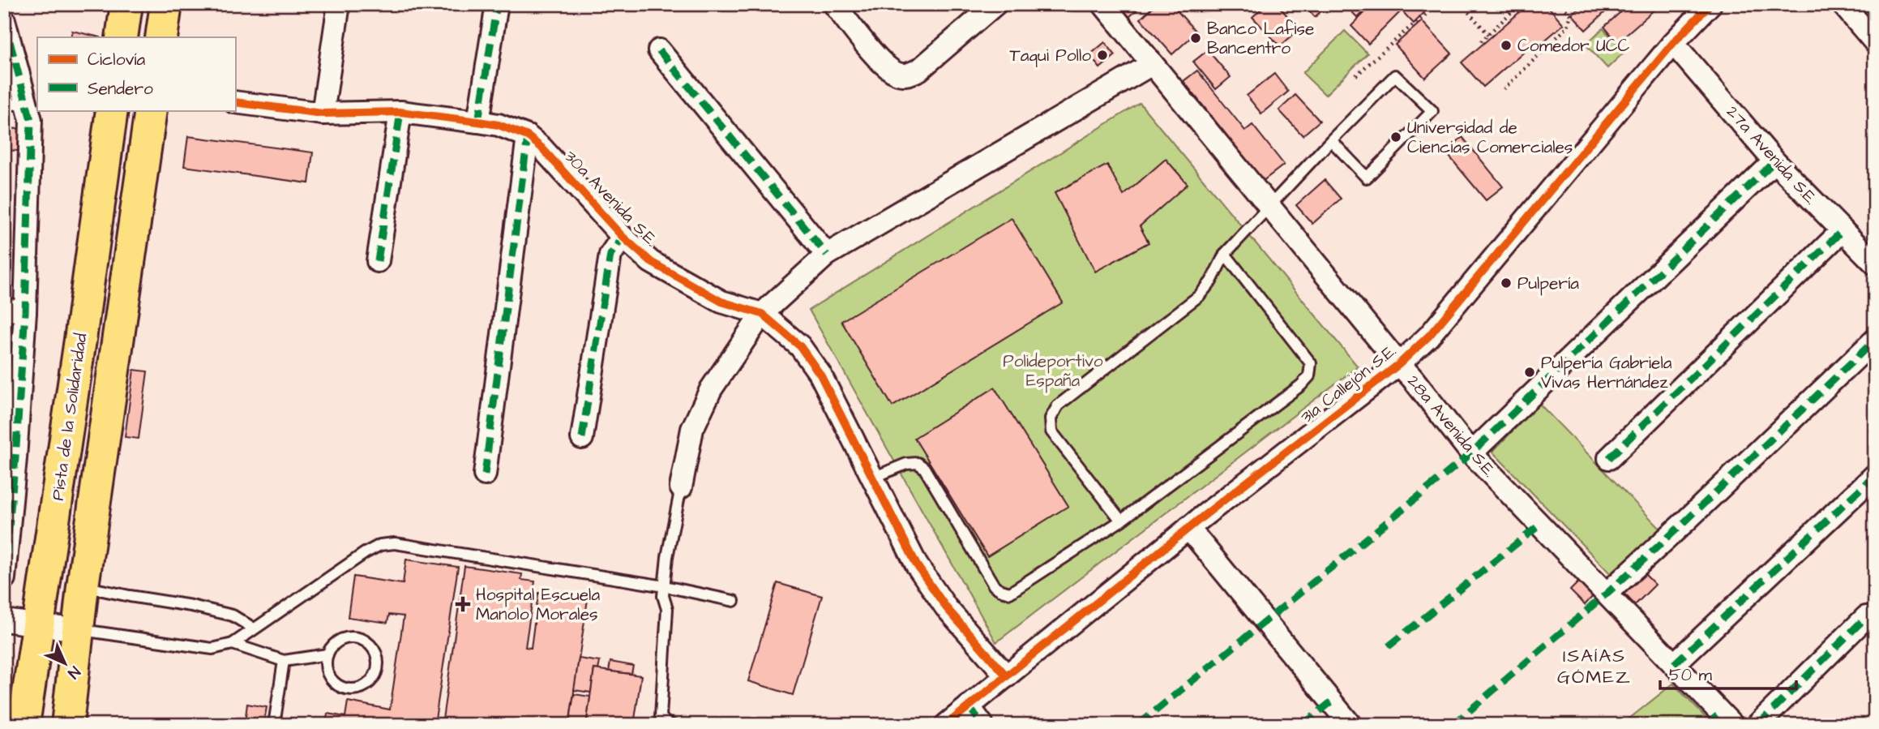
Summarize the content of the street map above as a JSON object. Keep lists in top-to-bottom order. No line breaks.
{"streets":{"main road":["Pista de la Solidaridad"],"street":["27a Avenida S.E.","30a Avenida S.E.","31a Callejón S.E.","28a Avenida S.E."]},"crossings":[["27a Avenida S.E.","31a Callejón S.E."],["30a Avenida S.E.","31a Callejón S.E."],["31a Callejón S.E.","28a Avenida S.E."]],"districts":["ISAÍAS GÓMEZ"],"parks":["Polideportivo España"],"places":{"other":["Banco Lafise Bancentro","Comedor UCC","Taqui Pollo","Universidad de Ciencias Comerciales","Pulpería","Pulpería Gabriela Vivas Hernández"],"health":["Hospital Escuela Manolo Morales"]},"legend":["Ciclovía","Sendero"],"scale_bar":"50 m","north":"bottom right"}
